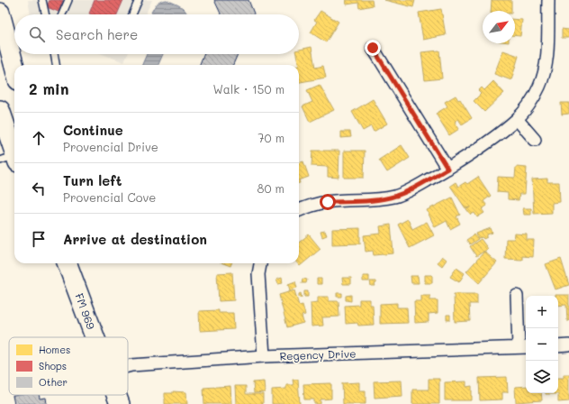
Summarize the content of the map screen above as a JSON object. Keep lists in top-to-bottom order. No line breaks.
{"streets":{"main road":["FM 969"],"street":["Regency Drive"]},"legend":["Homes","Shops","Other"],"north":"top right","page":{"search":"Search here","heading":["2 min","Walk · 150 m"],"list":[["Continue","Provencial Drive","70 m"],["Turn left","Provencial Cove","80 m"],"Arrive at destination"],"map_buttons":["+","−"]}}
